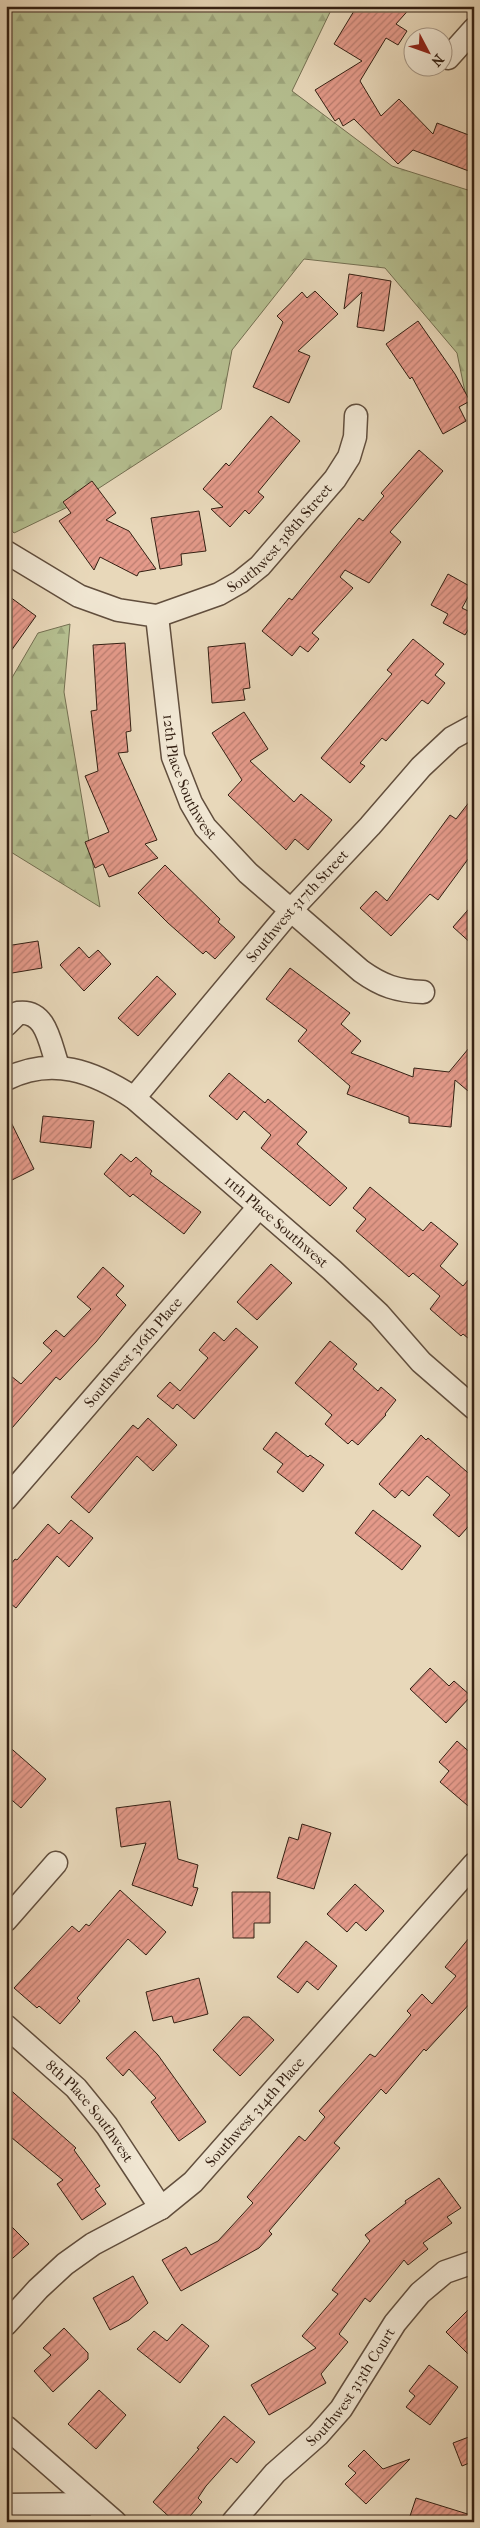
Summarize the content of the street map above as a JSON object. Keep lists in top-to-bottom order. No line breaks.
{"streets":{"street":["Southwest 318th Street","12th Place Southwest","Southwest 317th Street","11th Place Southwest","Southwest 316th Place","Southwest 314th Place","8th Place Southwest","Southwest 313th Court"]},"crossings":[["Southwest 318th Street","12th Place Southwest"],["12th Place Southwest","Southwest 317th Street"],["Southwest 317th Street","11th Place Southwest"],["11th Place Southwest","Southwest 316th Place"],["Southwest 314th Place","8th Place Southwest"]],"north":"bottom right"}
